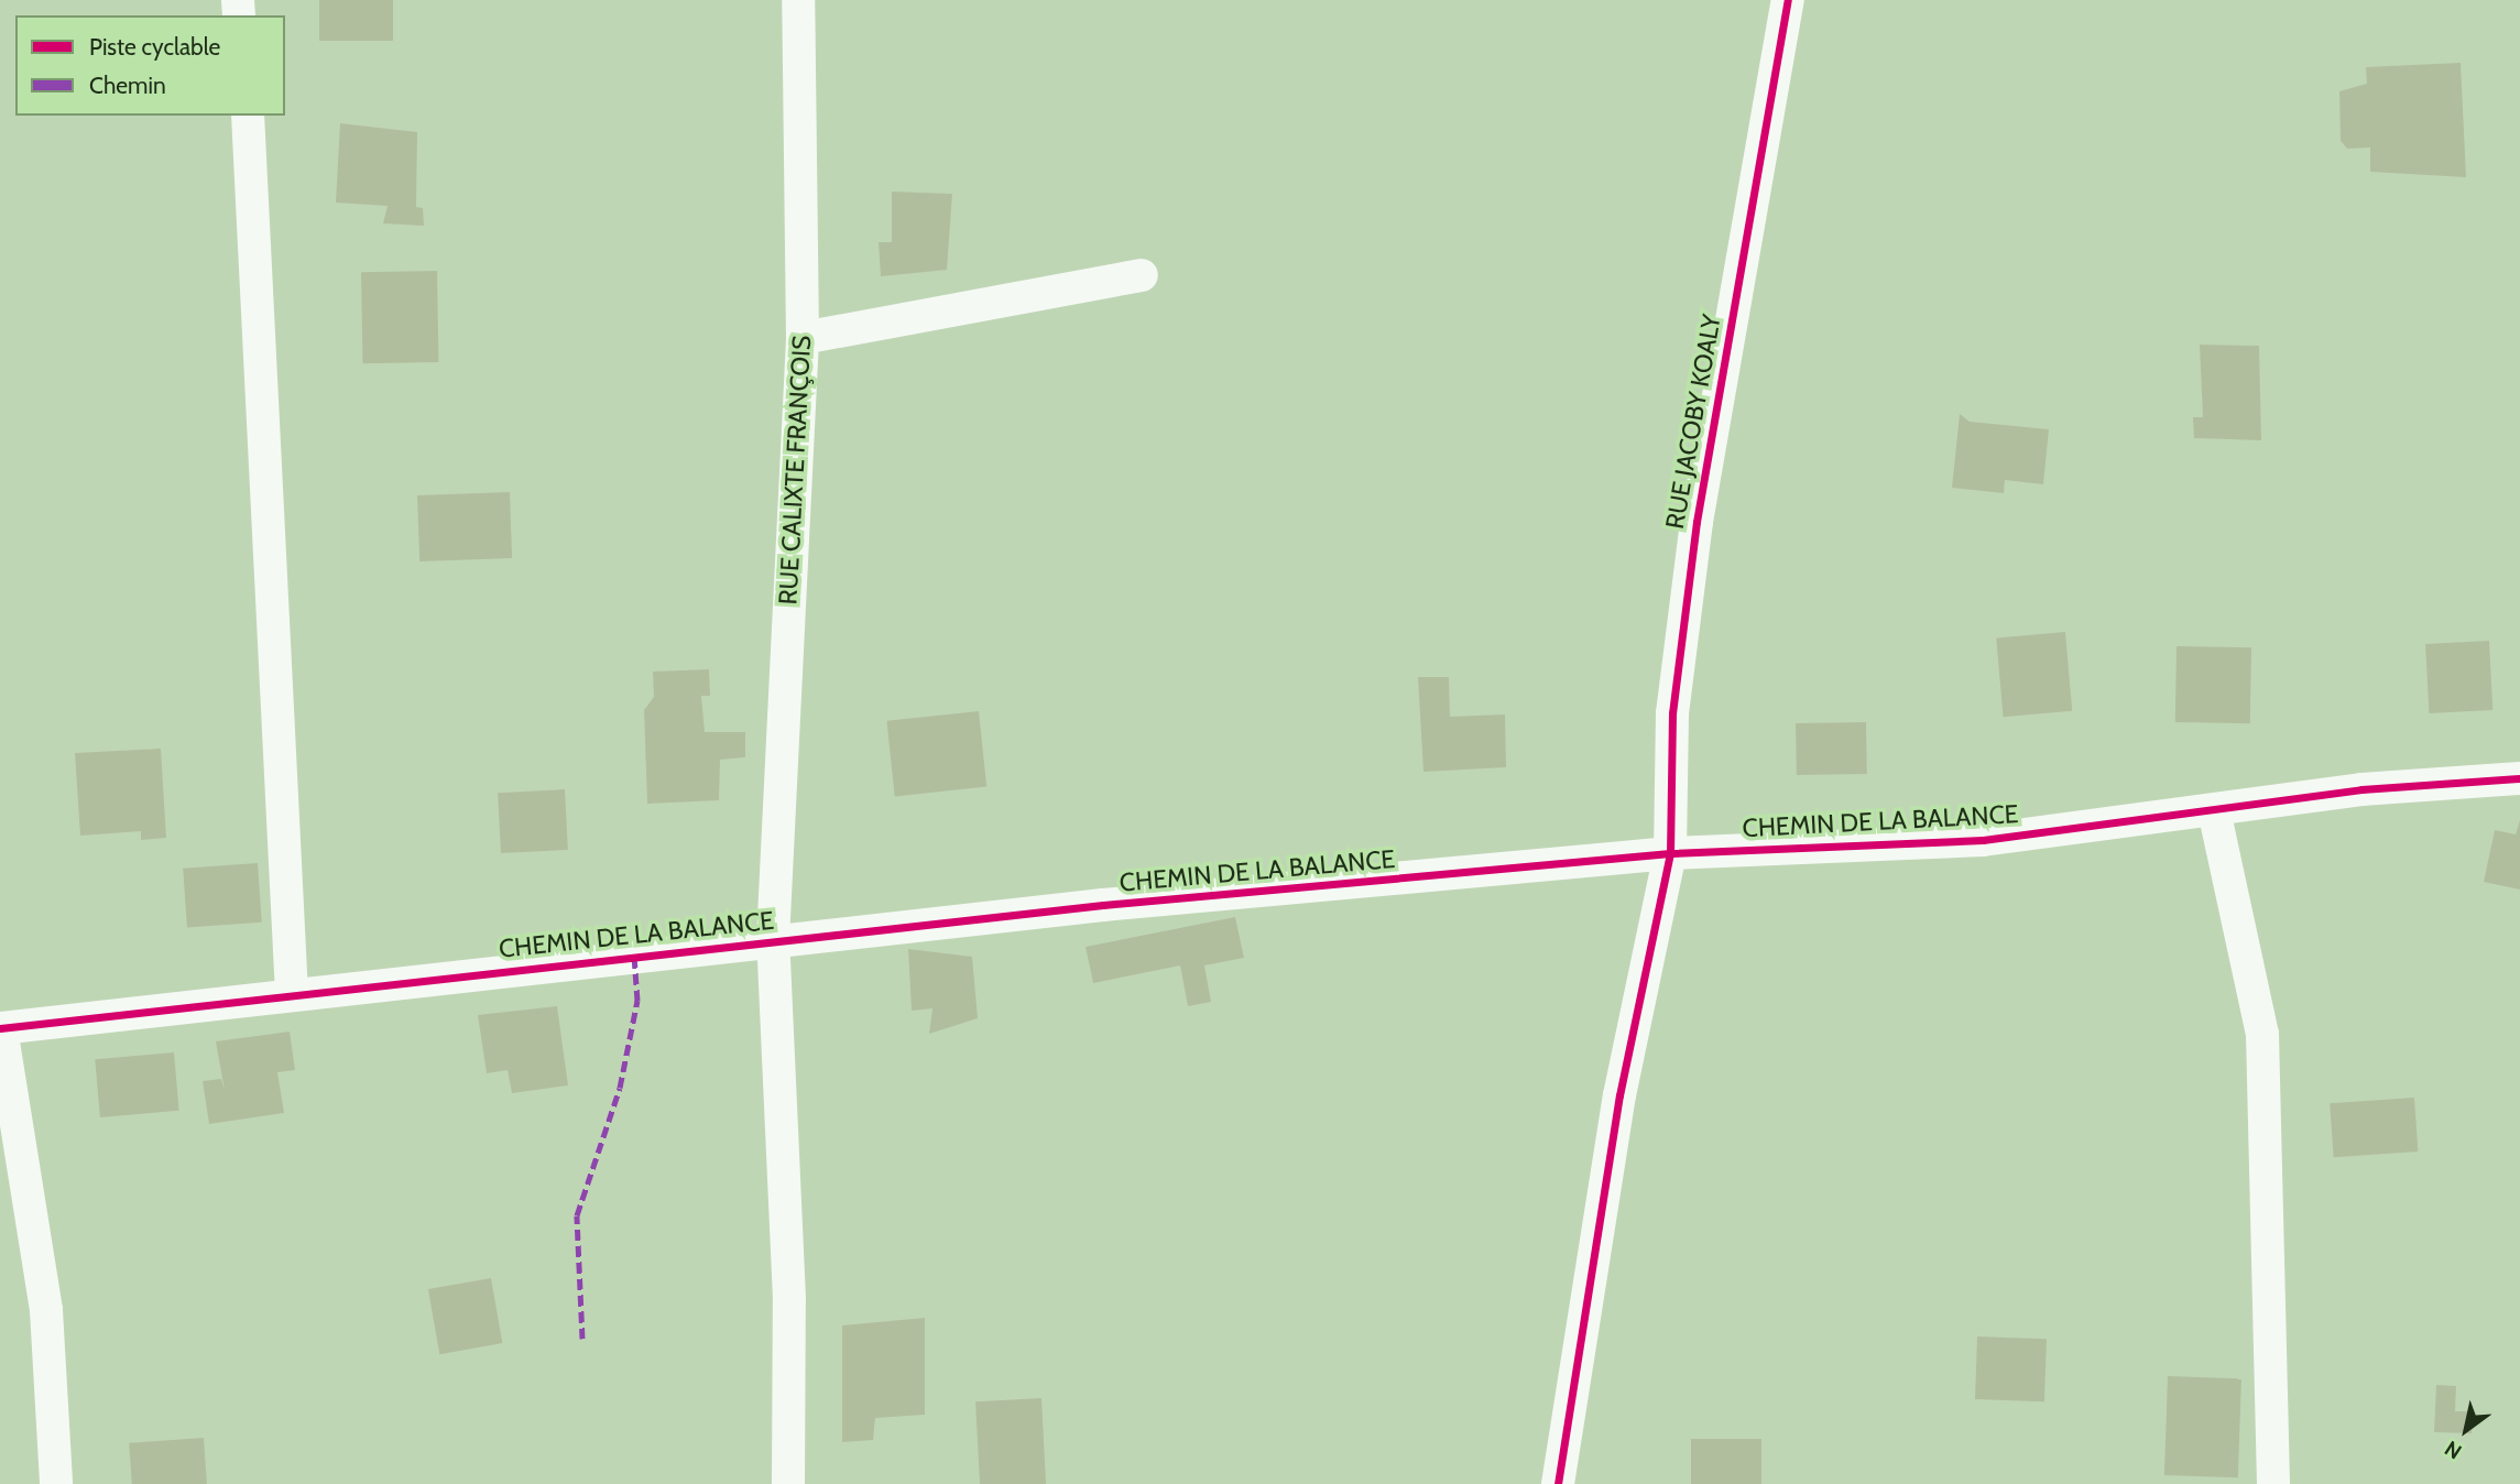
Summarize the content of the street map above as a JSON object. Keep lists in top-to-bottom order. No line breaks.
{"streets":{"street":["RUE JACOBY KOALY","RUE CALIXTE FRANÇOIS","CHEMIN DE LA BALANCE"]},"crossings":[["RUE JACOBY KOALY","CHEMIN DE LA BALANCE"],["RUE CALIXTE FRANÇOIS","CHEMIN DE LA BALANCE"]],"legend":["Piste cyclable","Chemin"],"north":"bottom left"}
